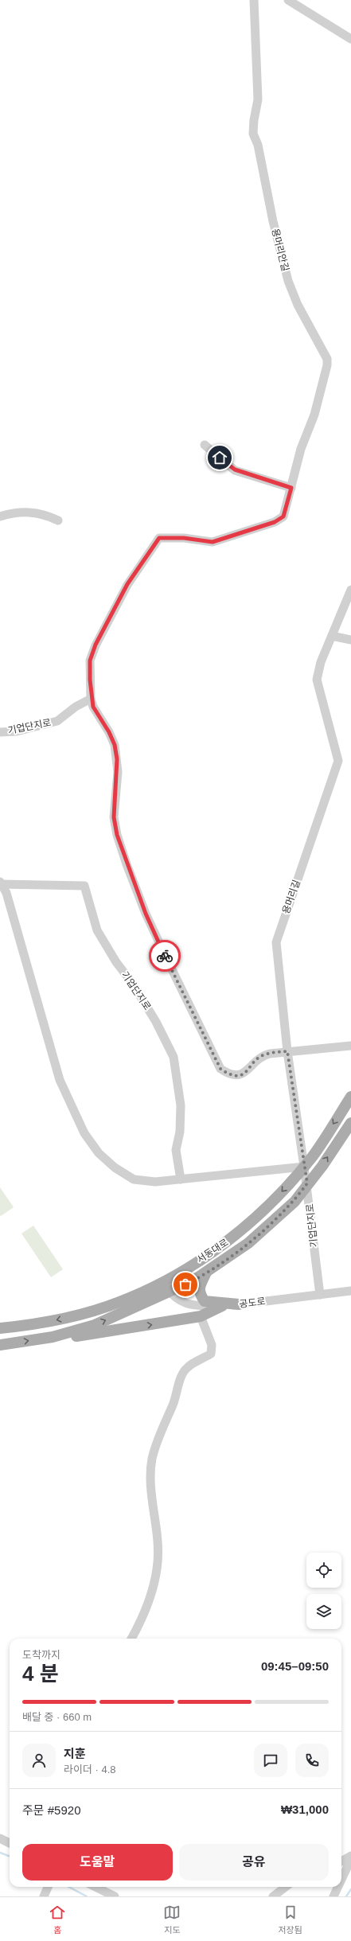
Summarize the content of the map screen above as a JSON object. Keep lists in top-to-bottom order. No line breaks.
{"streets":{"main road":["서동대로"],"street":["용머리안길","기업단지로","용머리길","공도로"]},"crossings":[["용머리안길","기업단지로"],["용머리안길","용머리길"],["기업단지로","용머리길"],["기업단지로","서동대로"],["기업단지로","공도로"],["용머리길","서동대로"],["서동대로","공도로"]],"page":{"heading":["4 분","도착까지","09:45–09:50"],"panel":["지훈","라이더 · 4.8","주문 #5920","₩31,000"],"bar":"배달 중 · 660 m","buttons":["도움말","공유"],"tabs":["홈","지도","저장됨"]}}
